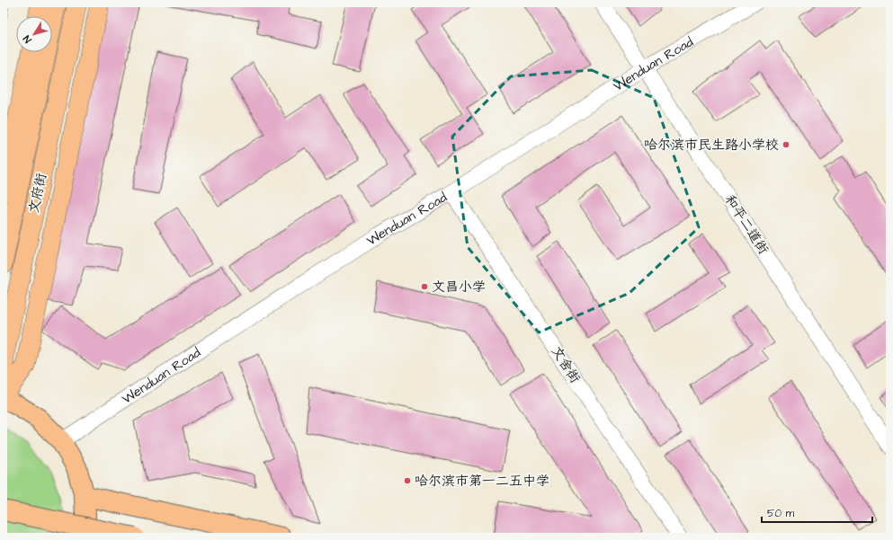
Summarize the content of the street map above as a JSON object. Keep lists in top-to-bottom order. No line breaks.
{"streets":{"main road":["文府街"],"street":["Wenduan Road","和平二道街","文舍街"]},"crossings":[["Wenduan Road","和平二道街"],["Wenduan Road","文舍街"]],"places":["哈尔滨市民生路小学校","文昌小学","哈尔滨市第一二五中学"],"scale_bar":"50 m","north":"bottom left"}
